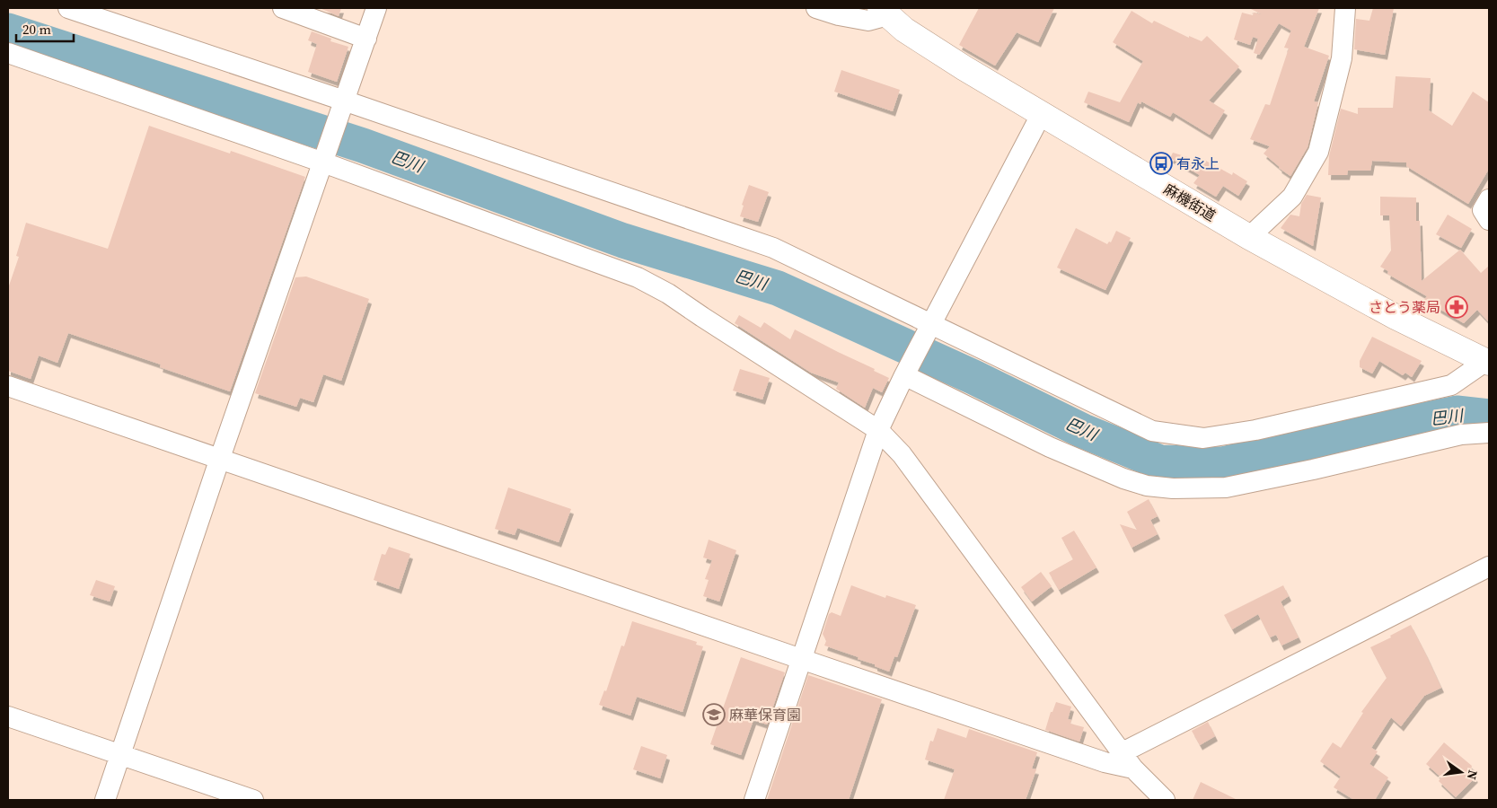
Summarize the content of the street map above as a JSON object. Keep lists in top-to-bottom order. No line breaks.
{"streets":{"main road":["麻機街道"]},"water":["巴川"],"places":{"bus stop":["有永上"],"pharmacy":["さとう薬局"],"school or university":["麻華保育園"]},"scale_bar":"20 m","north":"right"}
